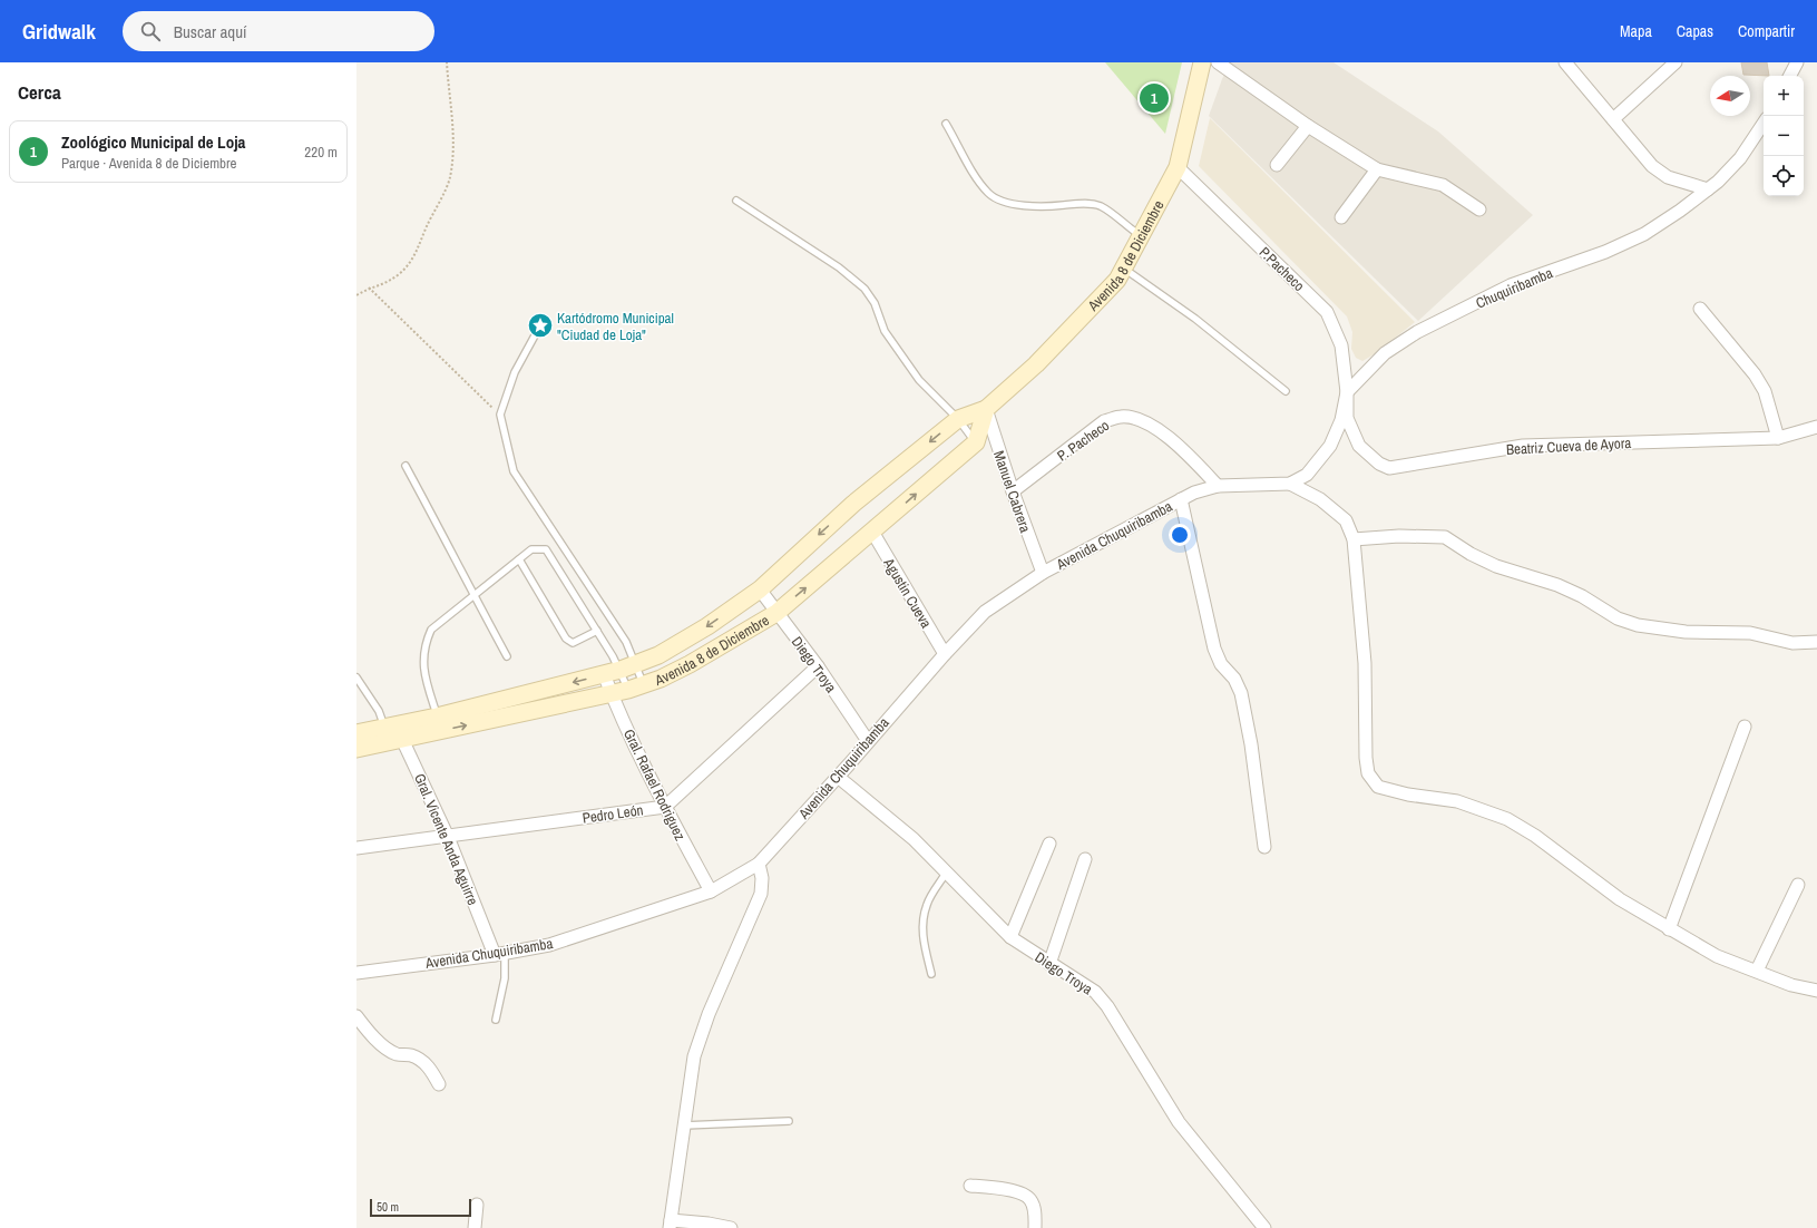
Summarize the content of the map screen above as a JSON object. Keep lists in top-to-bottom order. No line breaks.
{"streets":{"main road":["Avenida 8 de Diciembre"],"street":["P.Pacheco","Chuquiribamba","P. Pacheco","Beatriz Cueva de Ayora","Manuel Cabrera","Avenida Chuquiribamba","Agustin Cueva","Diego Troya","Gral. Rafael Rodriguez","Pedro León","Gral. Vicente Anda Aguirre"]},"crossings":[["Avenida 8 de Diciembre","P.Pacheco"],["Avenida 8 de Diciembre","Manuel Cabrera"],["Avenida 8 de Diciembre","Agustin Cueva"],["Avenida 8 de Diciembre","Diego Troya"],["Avenida 8 de Diciembre","Gral. Rafael Rodriguez"],["Avenida 8 de Diciembre","Gral. Vicente Anda Aguirre"],["P.Pacheco","Chuquiribamba"],["P.Pacheco","Beatriz Cueva de Ayora"],["Chuquiribamba","Beatriz Cueva de Ayora"],["P. Pacheco","Manuel Cabrera"],["P. Pacheco","Avenida Chuquiribamba"],["Manuel Cabrera","Avenida Chuquiribamba"],["Avenida Chuquiribamba","Agustin Cueva"],["Avenida Chuquiribamba","Diego Troya"],["Avenida Chuquiribamba","Gral. Rafael Rodriguez"],["Avenida Chuquiribamba","Gral. Vicente Anda Aguirre"],["Gral. Rafael Rodriguez","Pedro León"],["Pedro León","Gral. Vicente Anda Aguirre"]],"places":{"place":["Kartódromo Municipal \"Ciudad de Loja\""]},"scale_bar":"50 m","north":"left","page":{"header":"Gridwalk","search":"Buscar aquí","nav":["Mapa","Capas","Compartir"],"heading":"Cerca","map_buttons":["+","−"],"pins":"1","list":[{"mark":"1","name":"Zoológico Municipal de Loja","note":"Parque · Avenida 8 de Diciembre","value":"220 m"}],"scale":"50 m"}}
